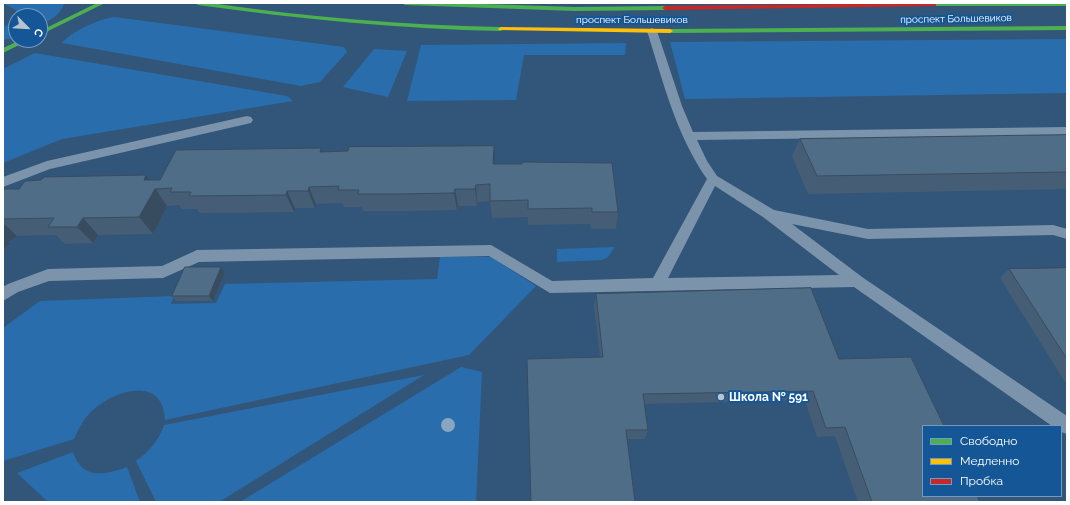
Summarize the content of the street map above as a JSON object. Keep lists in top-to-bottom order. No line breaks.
{"streets":{"main road":["проспект Большевиков"]},"places":["Школа № 591"],"legend":["Свободно","Медленно","Пробка"],"north":"bottom right"}
